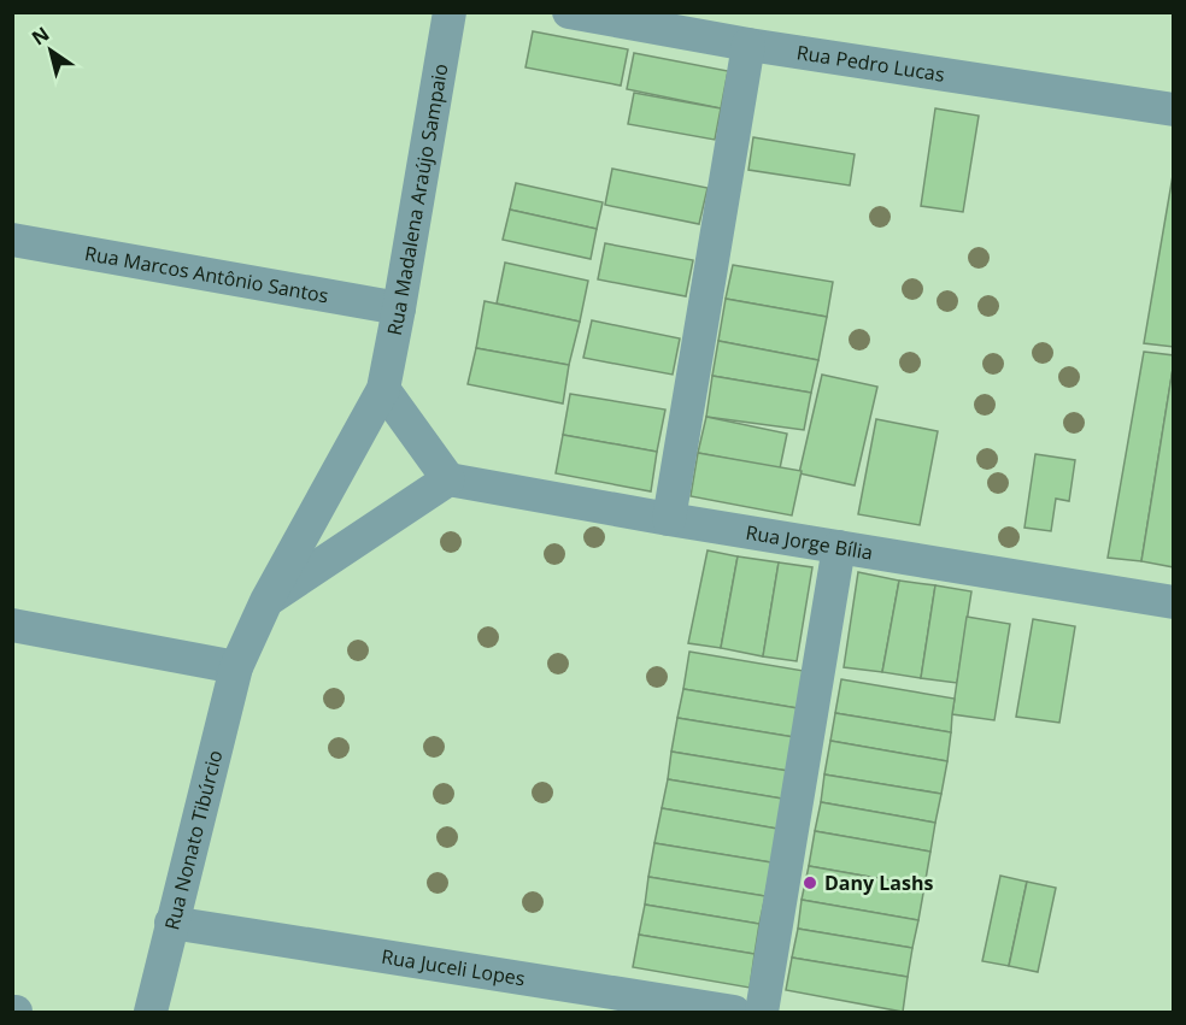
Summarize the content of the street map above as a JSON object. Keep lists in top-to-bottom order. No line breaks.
{"streets":{"street":["Rua Pedro Lucas","Rua Madalena Araújo Sampaio","Rua Marcos Antônio Santos","Rua Jorge Bília","Rua Nonato Tibúrcio","Rua Juceli Lopes"]},"crossings":[["Rua Madalena Araújo Sampaio","Rua Marcos Antônio Santos"],["Rua Madalena Araújo Sampaio","Rua Nonato Tibúrcio"],["Rua Nonato Tibúrcio","Rua Juceli Lopes"]],"places":["Dany Lashs"],"north":"top left"}
